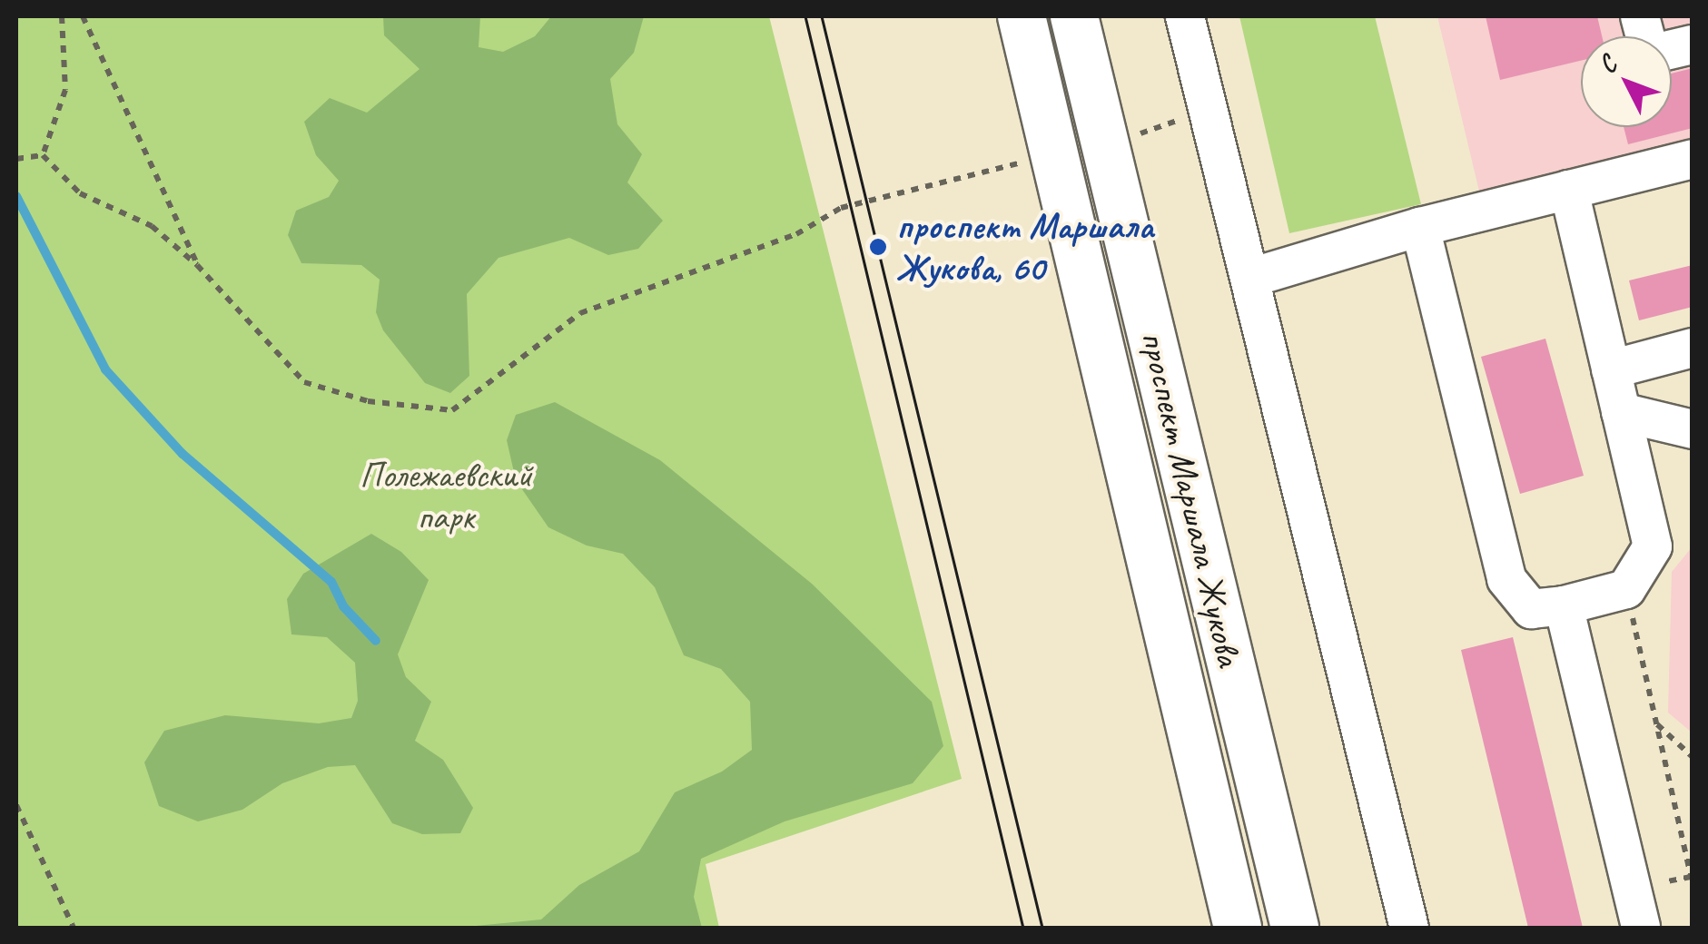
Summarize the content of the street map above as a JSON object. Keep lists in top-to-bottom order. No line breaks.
{"streets":{"main road":["проспект Маршала Жукова"]},"parks":["Полежаевский парк"],"places":["проспект Маршала Жукова, 60"],"north":"top left"}
